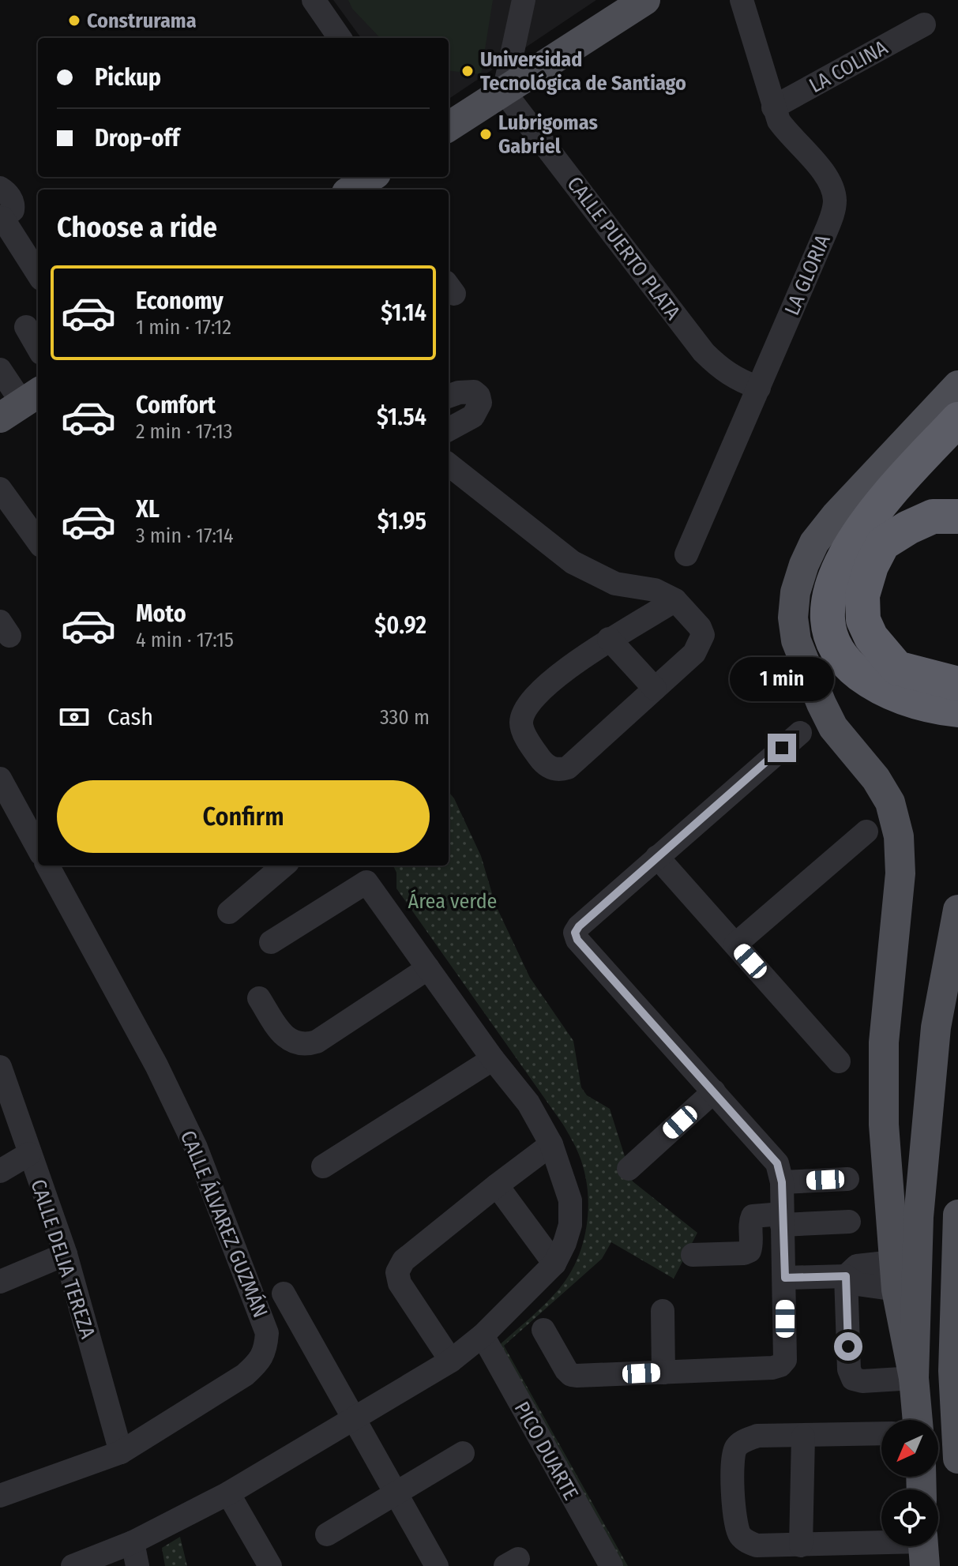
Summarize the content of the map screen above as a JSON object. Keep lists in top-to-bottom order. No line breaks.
{"streets":{"street":["LA COLINA","CALLE PUERTO PLATA","LA GLORIA","CALLE ÁLVAREZ GUZMÁN","CALLE DELIA TEREZA","PICO DUARTE"]},"crossings":[["LA COLINA","LA GLORIA"],["CALLE PUERTO PLATA","LA GLORIA"],["CALLE ÁLVAREZ GUZMÁN","CALLE DELIA TEREZA"]],"parks":["Área verde"],"places":["Construrama","Universidad Tecnológica de Santiago","Lubrigomas Gabriel"],"north":"bottom left","page":{"banner":["Pickup","Drop-off"],"heading":"Choose a ride","list":[{"name":"Economy","note":"1 min · 17:12","value":"$1.14"},{"name":"Comfort","note":"2 min · 17:13","value":"$1.54"},{"name":"XL","note":"3 min · 17:14","value":"$1.95"},{"name":"Moto","note":"4 min · 17:15","value":"$0.92"}],"bubble":"1 min","pay":["Cash","330 m"],"buttons":"Confirm"}}
